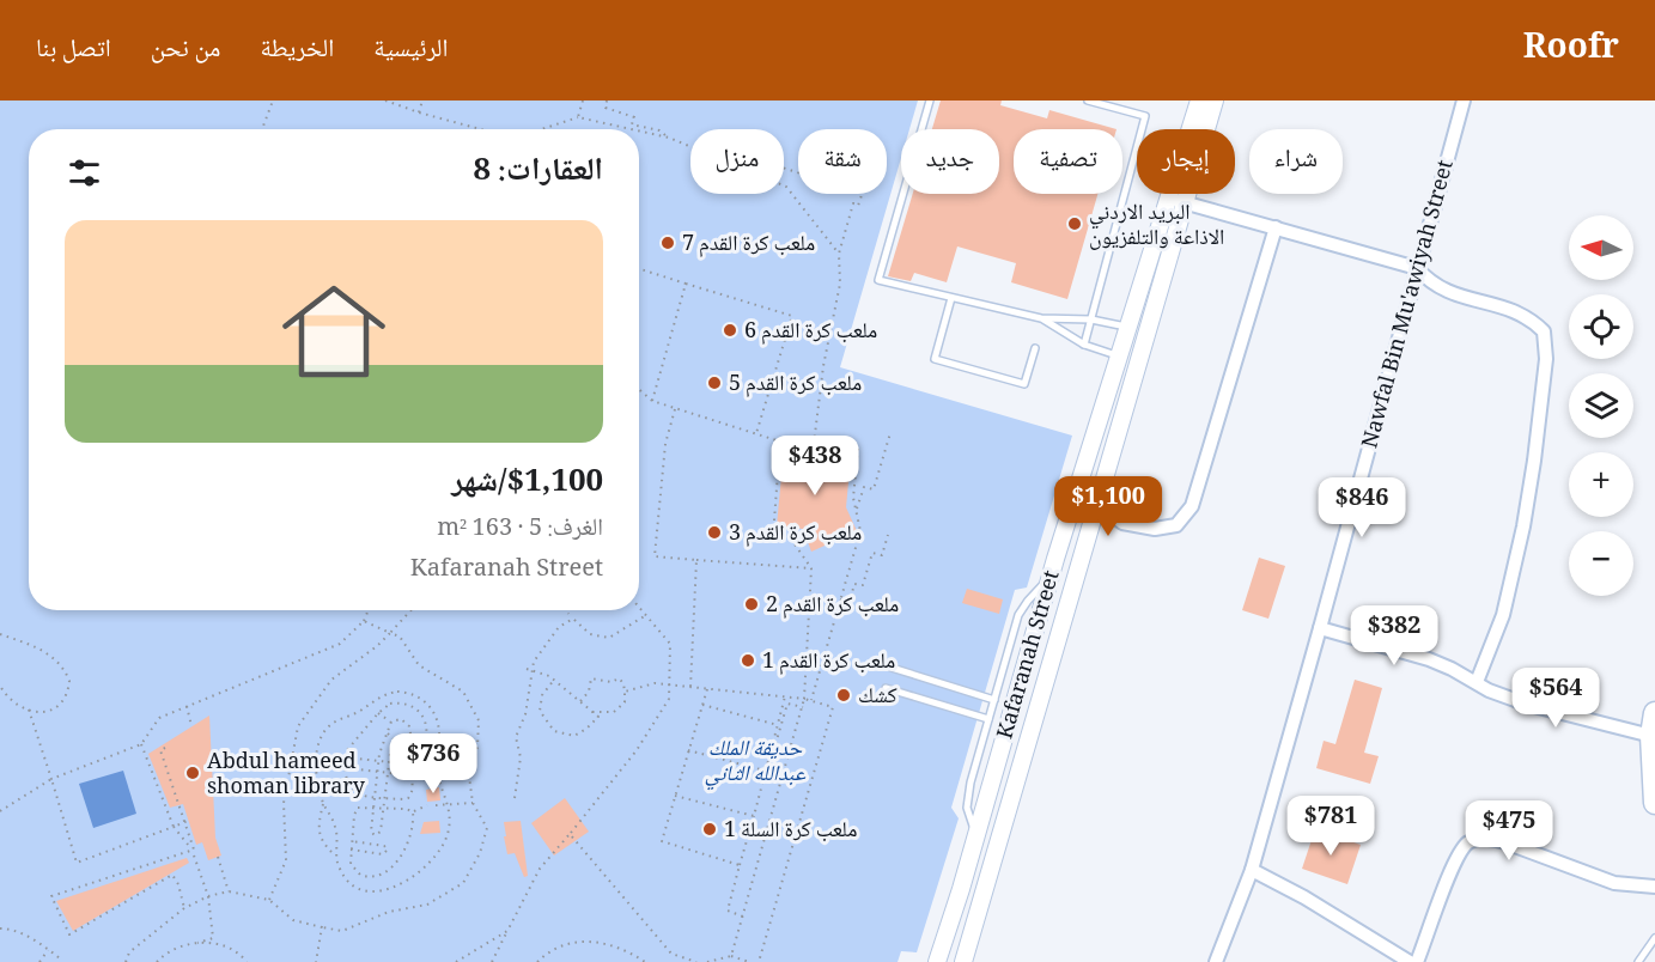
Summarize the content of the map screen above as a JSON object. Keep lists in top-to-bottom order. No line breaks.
{"streets":{"street":["Nawfal Bin Mu'awiyah Street","Kafaranah Street"]},"parks":["حديقة الملك عبدالله الثاني"],"places":["البريد الاردني الاذاعة والتلفزيون","ملعب كرة القدم 7","ملعب كرة القدم 6","ملعب كرة القدم 5","ملعب كرة القدم 3","ملعب كرة القدم 2","ملعب كرة القدم 1","كشك","Abdul hameed shoman library","ملعب كرة السلة 1"],"north":"left","page":{"header":"Roofr","nav":["الرئيسية","الخريطة","من نحن","اتصل بنا"],"chip":["شراء","إيجار","تصفية","جديد","شقة","منزل"],"heading":"العقارات: 8","map_buttons":["+","−"],"list":[{"name":"$1,100/شهر","note":"الغرف: 5 · 163 m² · Kafaranah Street"}],"price":["$438","$1,100","$846","$382","$564","$736","$781","$475"]}}
